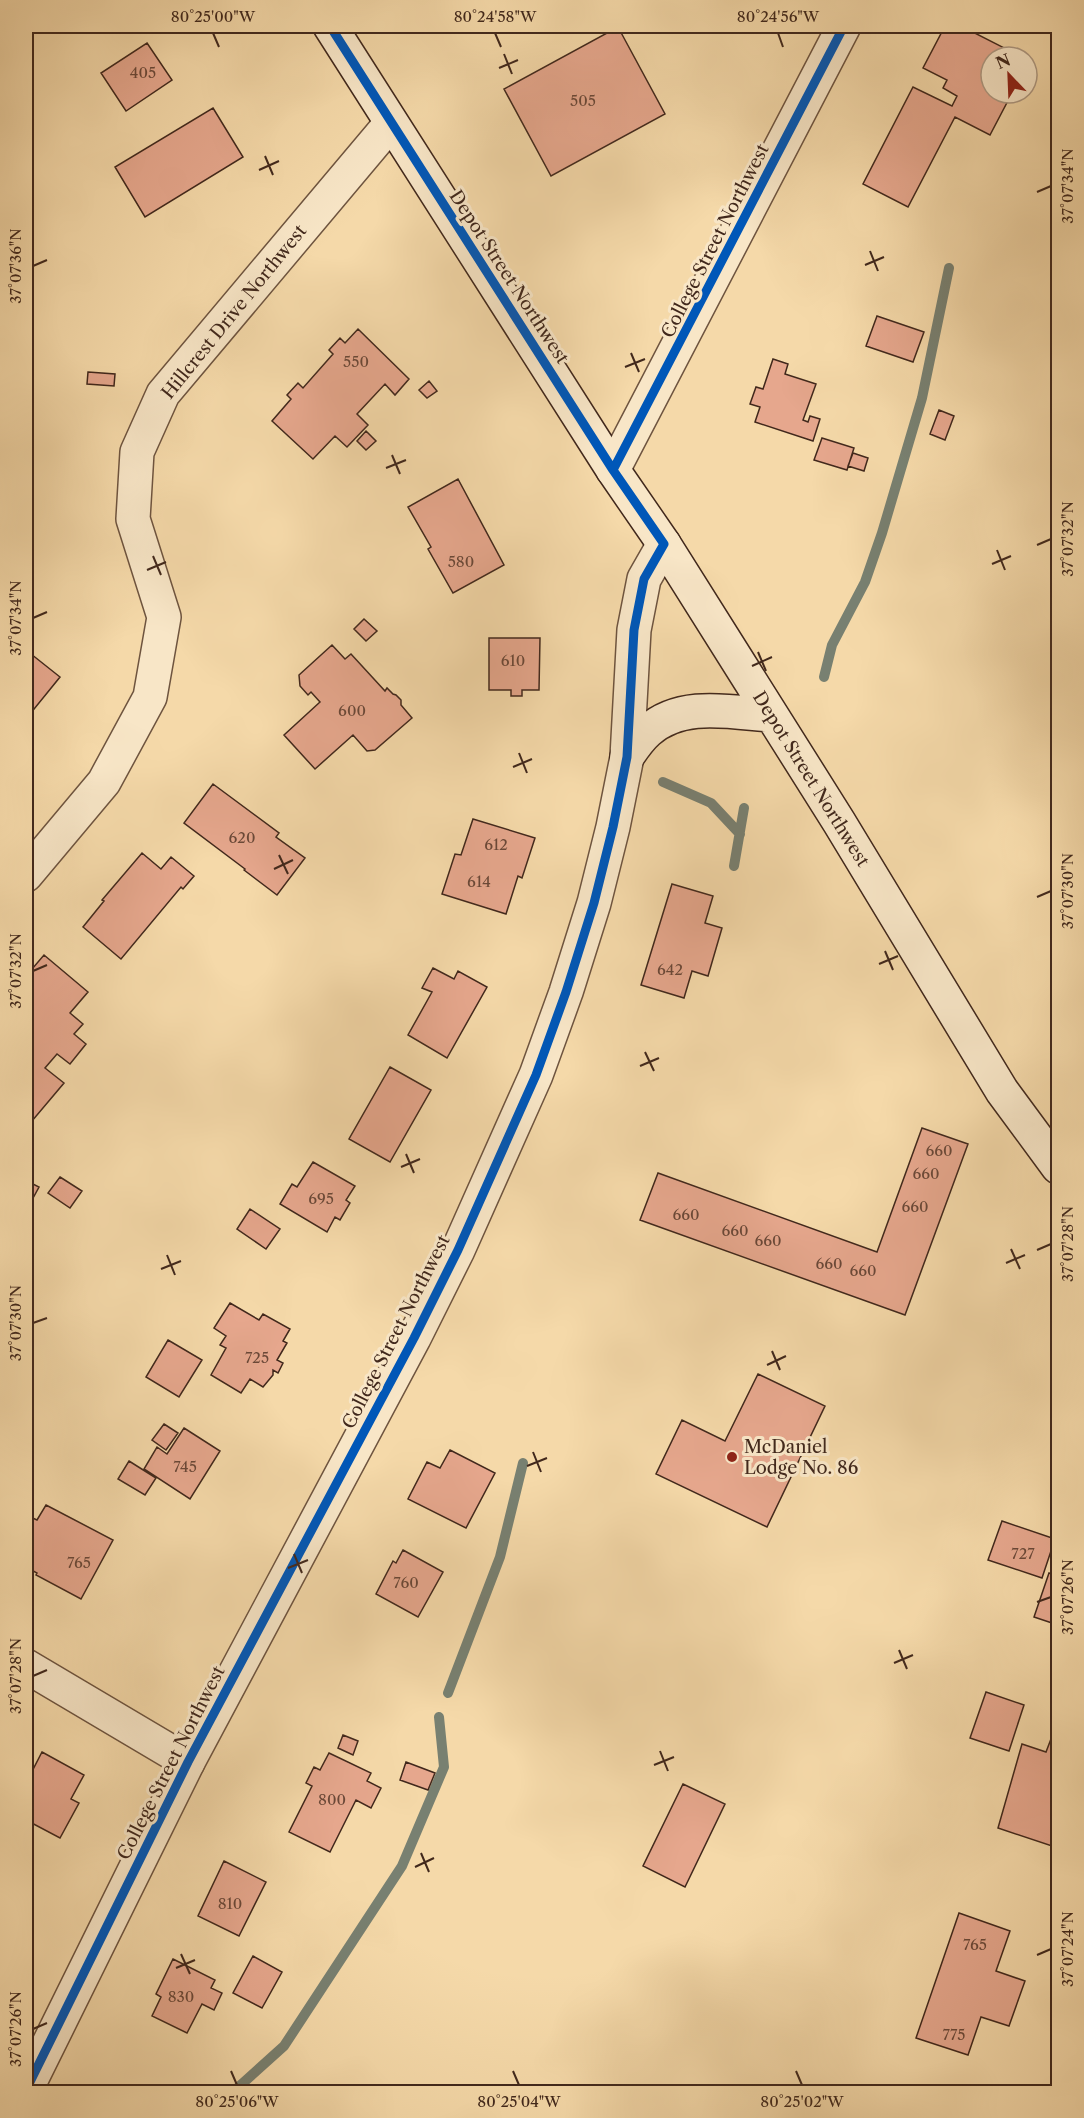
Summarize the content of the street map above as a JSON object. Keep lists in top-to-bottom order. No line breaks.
{"streets":{"street":["College Street Northwest","Depot Street Northwest","Hillcrest Drive Northwest"]},"crossings":[["College Street Northwest","Depot Street Northwest"],["Depot Street Northwest","Hillcrest Drive Northwest"]],"places":["McDaniel Lodge No. 86"],"house_numbers":["405","505","550","580","610","600","620","612","614","642","660","660","695","660","660","660","660","660","660","725","745","727","765","760","800","810","765","830","775"],"north":"top left","coordinates":["80°25'00\"W","80°24'58\"W","80°24'56\"W","37°07'34\"N","37°07'36\"N","37°07'32\"N","37°07'30\"N","37°07'28\"N","37°07'26\"N","37°07'24\"N","80°25'06\"W","80°25'04\"W","80°25'02\"W"]}
